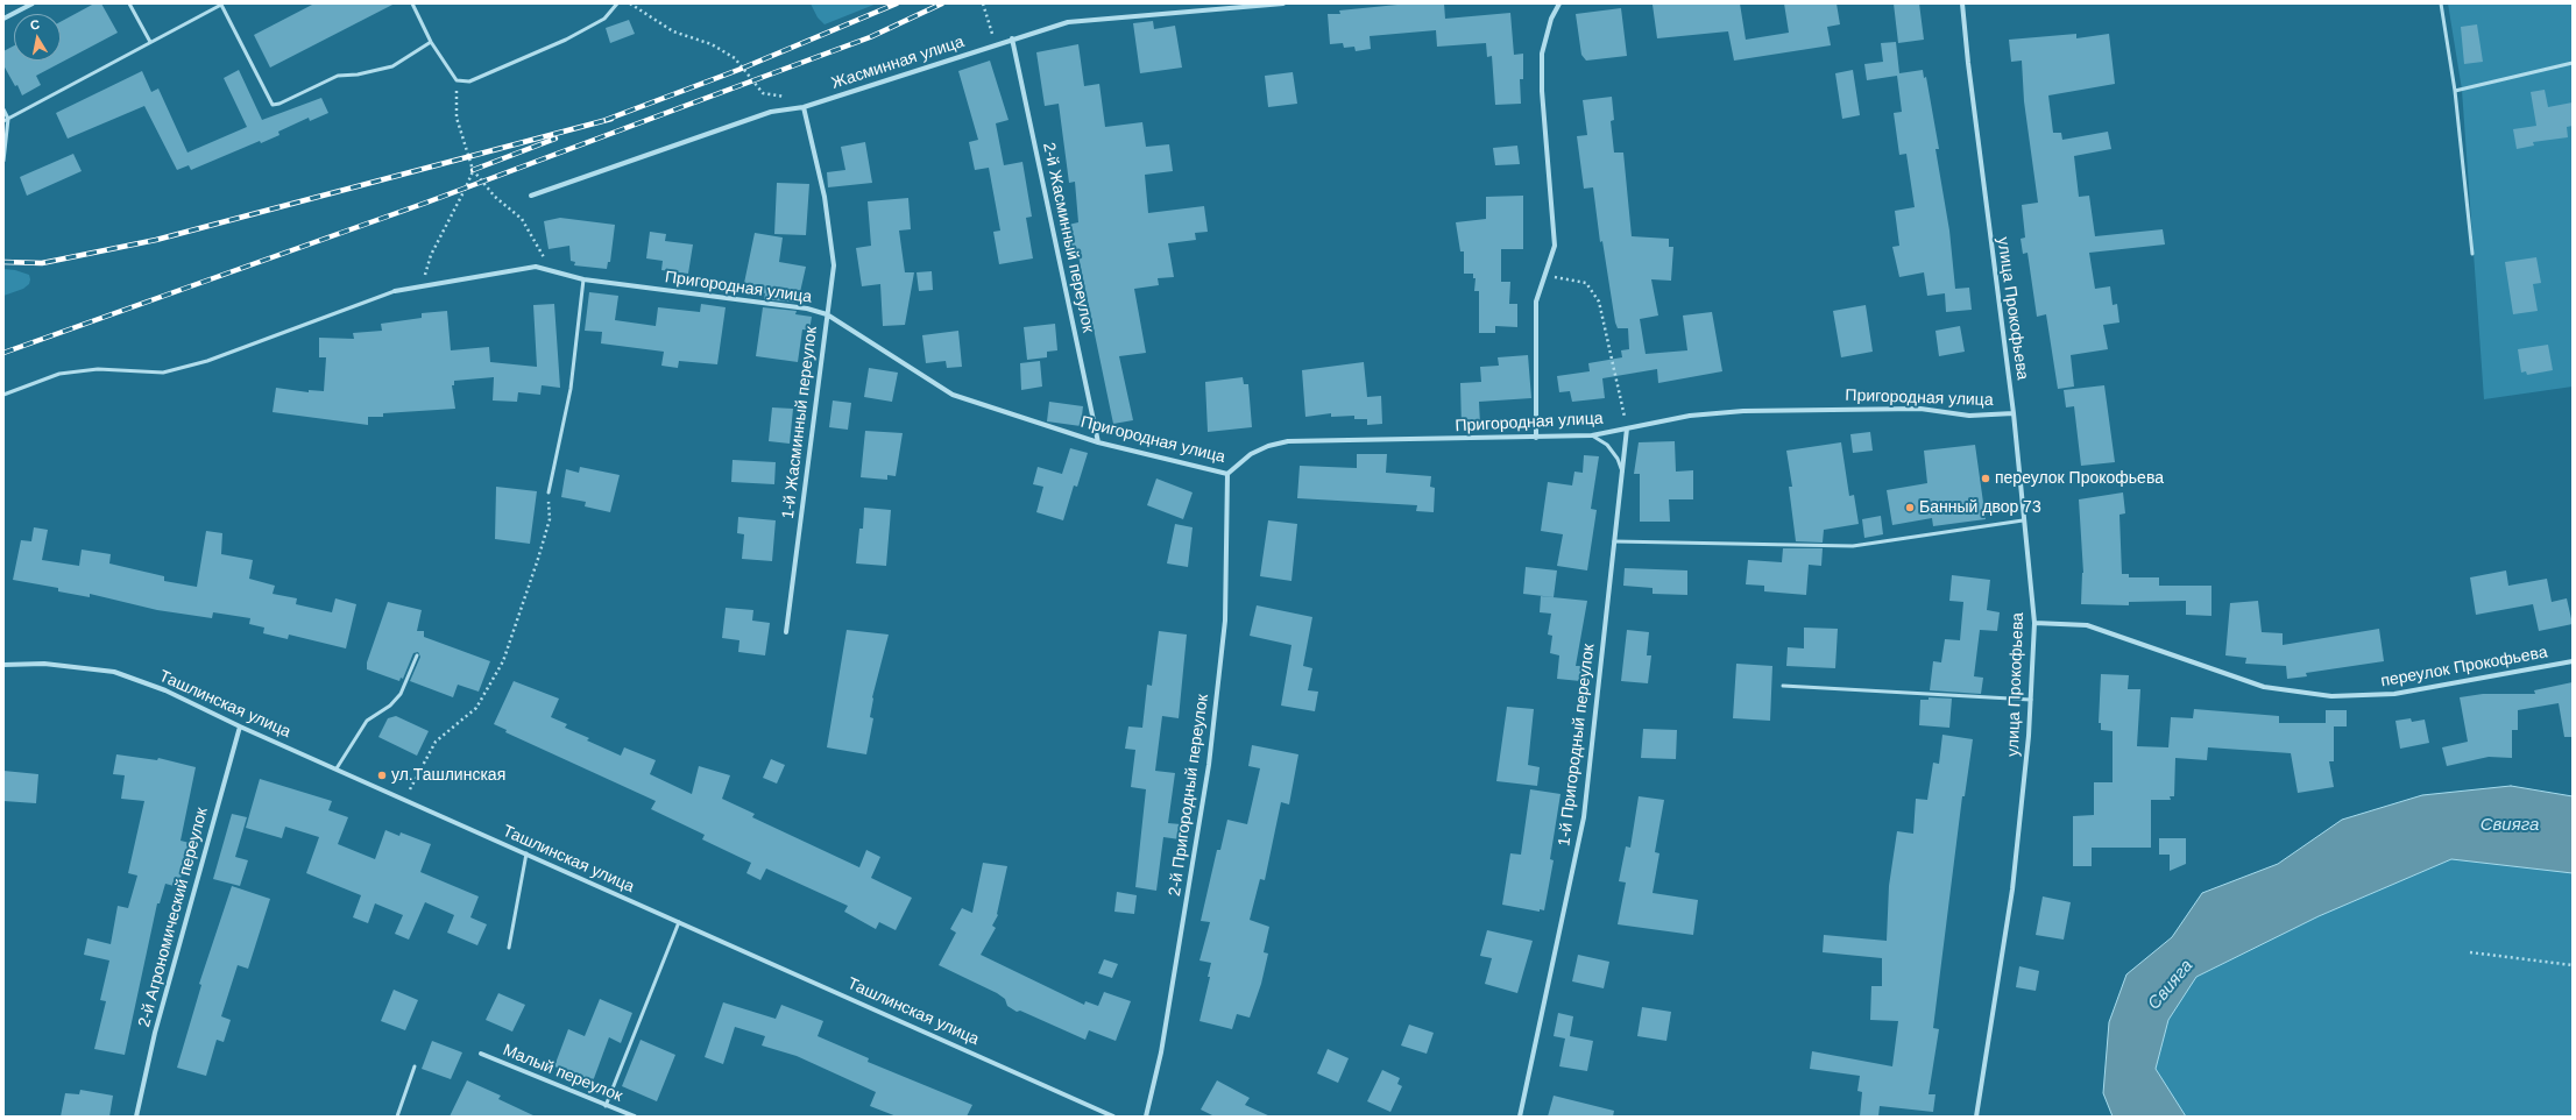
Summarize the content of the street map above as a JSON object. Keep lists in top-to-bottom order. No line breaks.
{"streets":{"street":["Жасминная улица","2-й Жасминный переулок","Пригородная улица","улица Прокофьева","1-й Жасминный переулок","переулок Прокофьева","Ташлинская улица","1-й Пригородный переулок","2-й Пригородный переулок","2-й Агрономический переулок","Малый переулок"]},"crossings":[["Жасминная улица","2-й Жасминный переулок"],["Жасминная улица","1-й Жасминный переулок"],["2-й Жасминный переулок","Пригородная улица"],["Пригородная улица","улица Прокофьева"],["Пригородная улица","1-й Жасминный переулок"],["Пригородная улица","1-й Пригородный переулок"],["Пригородная улица","2-й Пригородный переулок"],["улица Прокофьева","переулок Прокофьева"],["Ташлинская улица","2-й Агрономический переулок"]],"water":["Свияга"],"places":["переулок Прокофьева","Банный двор 73","ул.Ташлинская"],"north":"top"}
